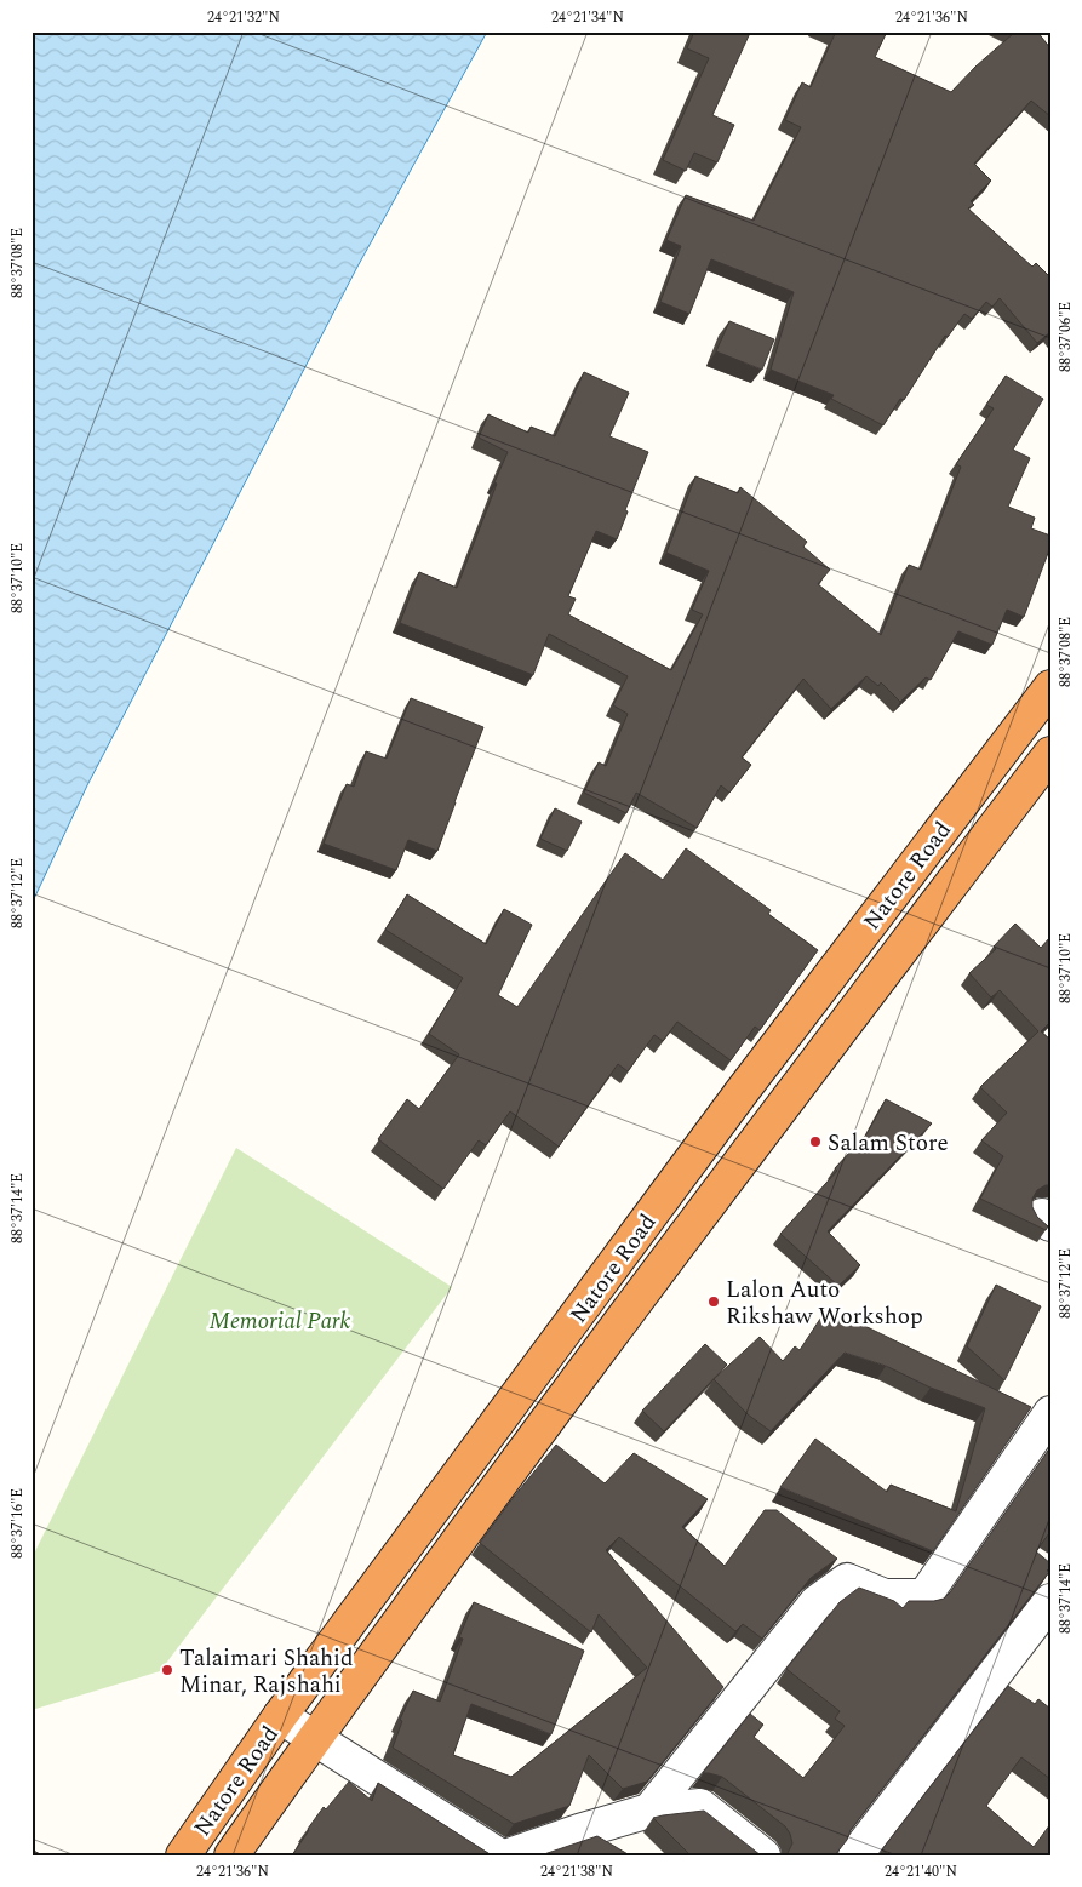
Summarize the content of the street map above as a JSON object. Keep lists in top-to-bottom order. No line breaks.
{"streets":{"highway":["Natore Road"]},"parks":["Memorial Park"],"places":["Salam Store","Lalon Auto Rikshaw Workshop","Talaimari Shahid Minar, Rajshahi"],"coordinates":["24°21'32\"N","24°21'34\"N","24°21'36\"N","88°37'08\"E","88°37'06\"E","88°37'10\"E","88°37'12\"E","88°37'14\"E","88°37'16\"E","24°21'38\"N","24°21'40\"N"]}
